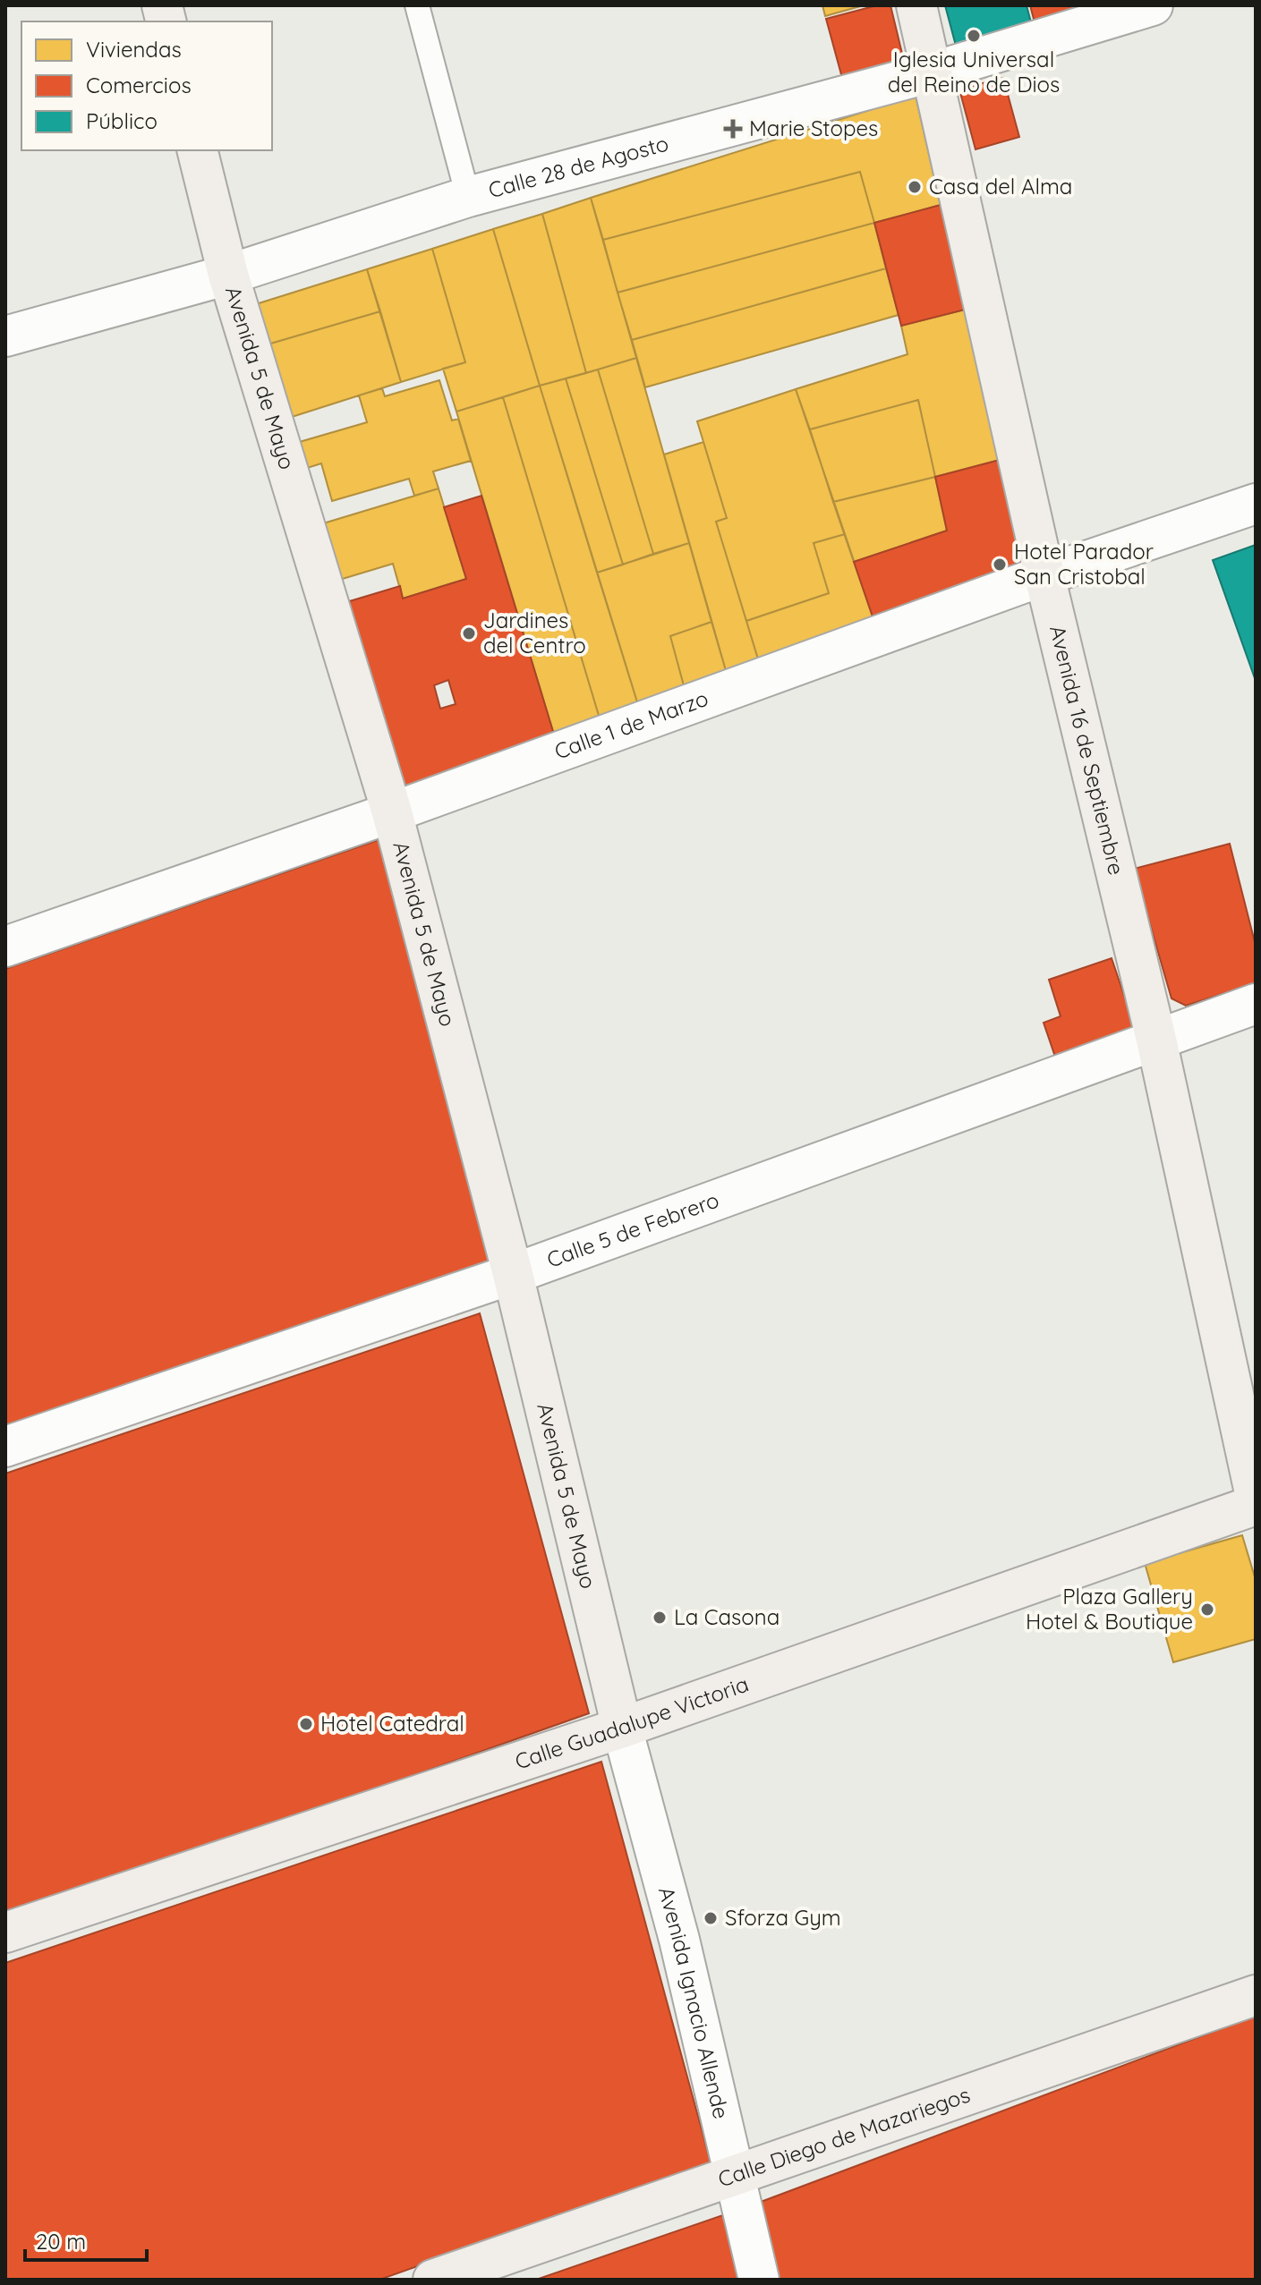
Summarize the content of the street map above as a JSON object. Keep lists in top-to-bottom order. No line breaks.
{"streets":{"main road":["Avenida 5 de Mayo","Avenida 16 de Septiembre","Calle Guadalupe Victoria","Calle Diego de Mazariegos"],"street":["Calle 28 de Agosto","Calle 1 de Marzo","Calle 5 de Febrero","Avenida Ignacio Allende"]},"crossings":[["Calle 28 de Agosto","Avenida 5 de Mayo"],["Calle 28 de Agosto","Avenida 16 de Septiembre"],["Avenida 5 de Mayo","Calle 1 de Marzo"],["Avenida 5 de Mayo","Calle 5 de Febrero"],["Avenida 5 de Mayo","Calle Guadalupe Victoria"],["Avenida 5 de Mayo","Avenida Ignacio Allende"],["Calle 1 de Marzo","Avenida 16 de Septiembre"],["Avenida 16 de Septiembre","Calle 5 de Febrero"],["Calle Guadalupe Victoria","Avenida Ignacio Allende"],["Avenida Ignacio Allende","Calle Diego de Mazariegos"]],"places":{"other":["Iglesia Universal del Reino de Dios","Casa del Alma","Hotel Parador San Cristobal","Jardines del Centro","Plaza Gallery Hotel & Boutique","La Casona","Hotel Catedral","Sforza Gym"],"health":["Marie Stopes"]},"legend":["Viviendas","Comercios","Público"],"scale_bar":"20 m"}
